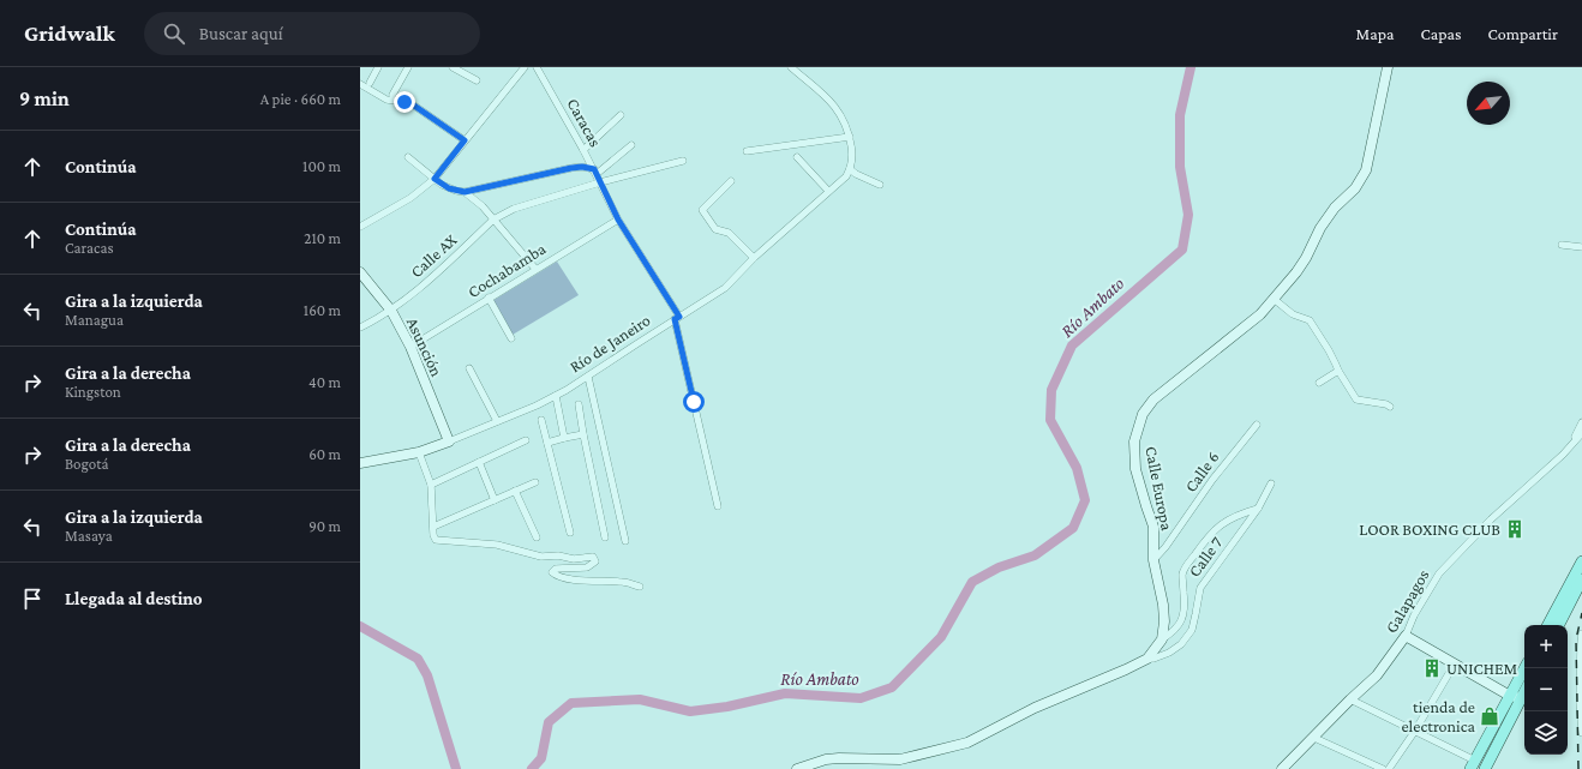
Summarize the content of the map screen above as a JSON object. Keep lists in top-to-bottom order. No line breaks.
{"streets":{"street":["Caracas","Calle AX","Cochabamba","Río de Janeiro","Asunción","Calle 6","Calle Europa","Calle 7","Galapagos"]},"crossings":[["Caracas","Calle AX"],["Caracas","Cochabamba"],["Caracas","Río de Janeiro"],["Calle AX","Asunción"],["Cochabamba","Asunción"],["Río de Janeiro","Asunción"],["Calle 6","Calle Europa"]],"water":["Río Ambato"],"places":{"building":["LOOR BOXING CLUB","UNICHEM"],"shop":["tienda de electronica"]},"north":"bottom left","page":{"header":"Gridwalk","search":"Buscar aquí","nav":["Mapa","Capas","Compartir"],"heading":["9 min","A pie · 660 m"],"list":[["Continúa","100 m"],["Continúa","Caracas","210 m"],["Gira a la izquierda","Managua","160 m"],["Gira a la derecha","Kingston","40 m"],["Gira a la derecha","Bogotá","60 m"],["Gira a la izquierda","Masaya","90 m"],"Llegada al destino"],"map_buttons":["+","−"]}}
